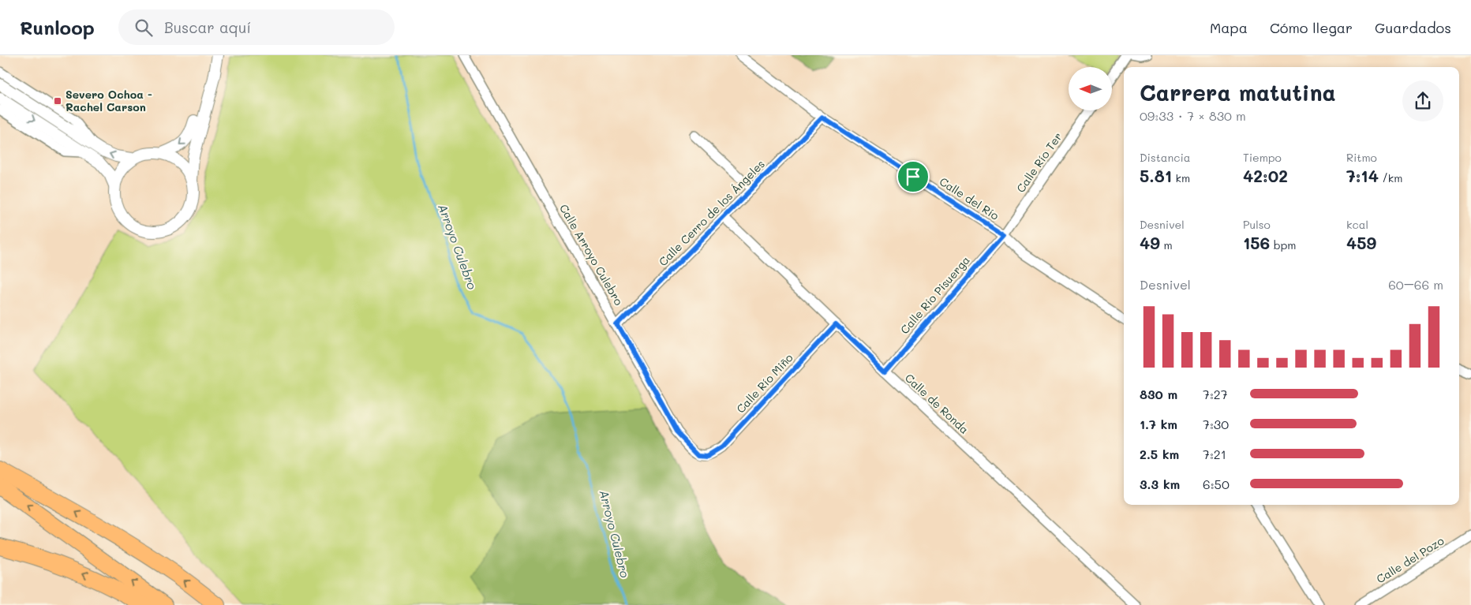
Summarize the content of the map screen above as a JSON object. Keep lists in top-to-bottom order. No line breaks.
{"streets":{"street":["Calle Río Ter","Calle del Río","Calle Cerro de los Ángeles","Calle Arroyo Culebro","Calle Río Pisuerga","Calle Río Miño","Calle de Ronda","Calle del Pozo"]},"crossings":[["Calle Río Ter","Calle del Río"],["Calle Río Ter","Calle Río Pisuerga"],["Calle del Río","Calle Cerro de los Ángeles"],["Calle del Río","Calle Río Pisuerga"],["Calle Cerro de los Ángeles","Calle Arroyo Culebro"],["Calle Cerro de los Ángeles","Calle de Ronda"],["Calle Arroyo Culebro","Calle Río Miño"],["Calle Río Pisuerga","Calle de Ronda"],["Calle Río Miño","Calle de Ronda"]],"water":["Arroyo Culebro"],"places":{"transit":["Severo Ochoa - Rachel Carson"]},"north":"left","page":{"header":"Runloop","search":"Buscar aquí","nav":["Mapa","Cómo llegar","Guardados"],"heading":["Carrera matutina","09:33 · 7 × 830 m"],"stats":[["Distancia","5.81 km"],["Tiempo","42:02"],["Ritmo","7:14 /km"],["Desnivel","49 m"],["Pulso","156 bpm"],["kcal","459"]],"chart":["Desnivel","60–66 m"],"list":[{"name":"830 m","note":"7:27"},{"name":"1.7 km","note":"7:30"},{"name":"2.5 km","note":"7:21"},{"name":"3.3 km","note":"6:50"}]}}
